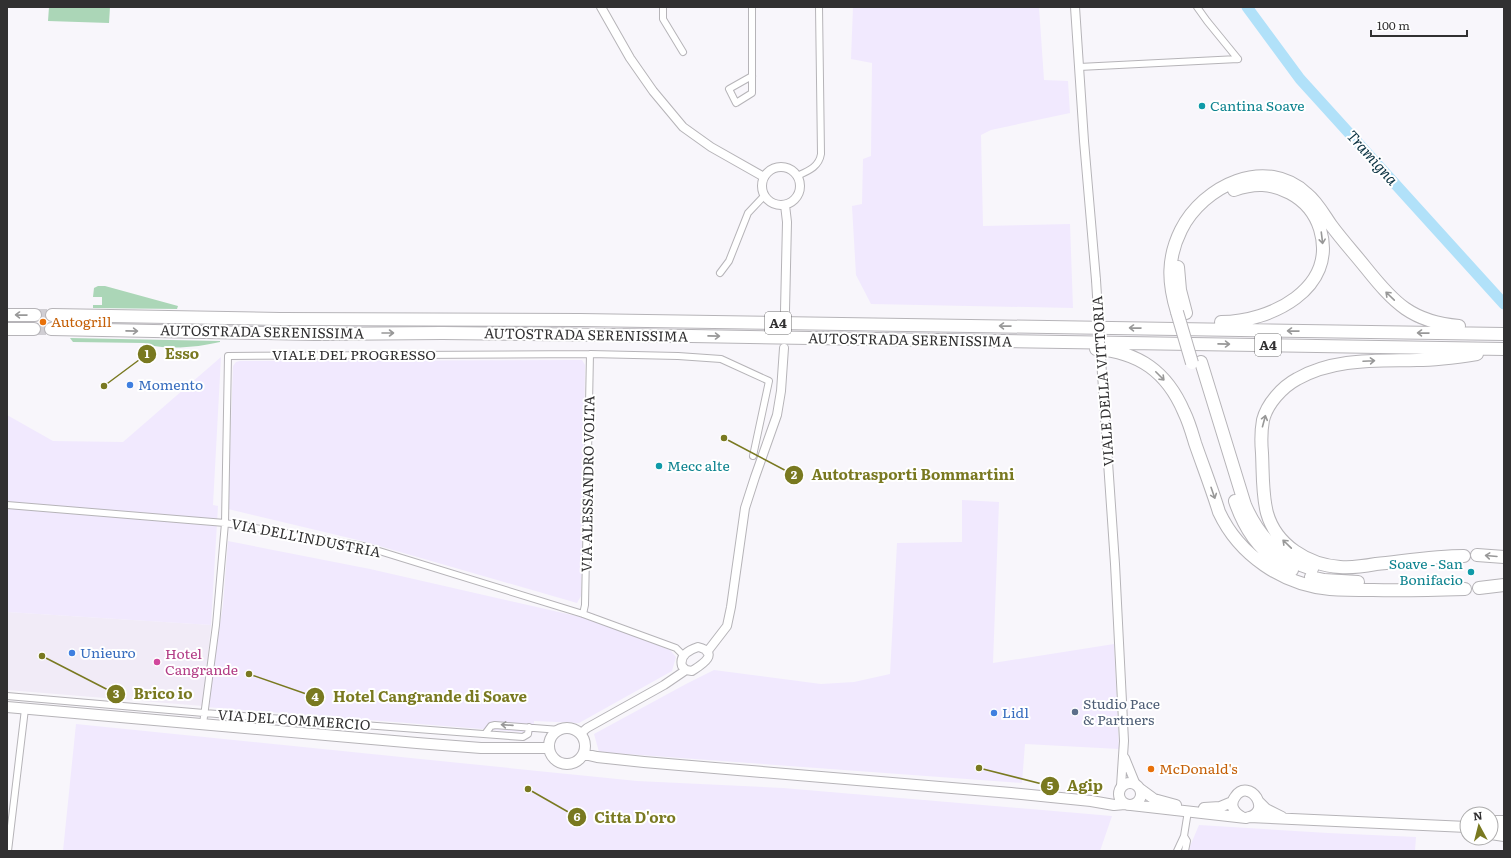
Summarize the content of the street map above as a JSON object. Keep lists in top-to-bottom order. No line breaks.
{"streets":{"highway":["A4","AUTOSTRADA SERENISSIMA"],"street":["VIALE DEL PROGRESSO","VIALE DELLA VITTORIA","VIA ALESSANDRO VOLTA","VIA DELL'INDUSTRIA","VIA DEL COMMERCIO"]},"crossings":[["VIALE DEL PROGRESSO","VIA ALESSANDRO VOLTA"],["VIALE DEL PROGRESSO","VIA DELL'INDUSTRIA"],["VIALE DEL PROGRESSO","VIA DEL COMMERCIO"],["VIA ALESSANDRO VOLTA","VIA DELL'INDUSTRIA"]],"water":["Tramigna"],"places":["Cantina Soave","Autogrill","Momento","Esso","Autotrasporti Bommartini","Mecc alte","Soave - San Bonifacio","Unieuro","Brico io","Hotel Cangrande","Hotel Cangrande di Soave","Studio Pace & Partners","Lidl","Agip","McDonald's","Citta D'oro"],"scale_bar":"100 m","north":"top"}
